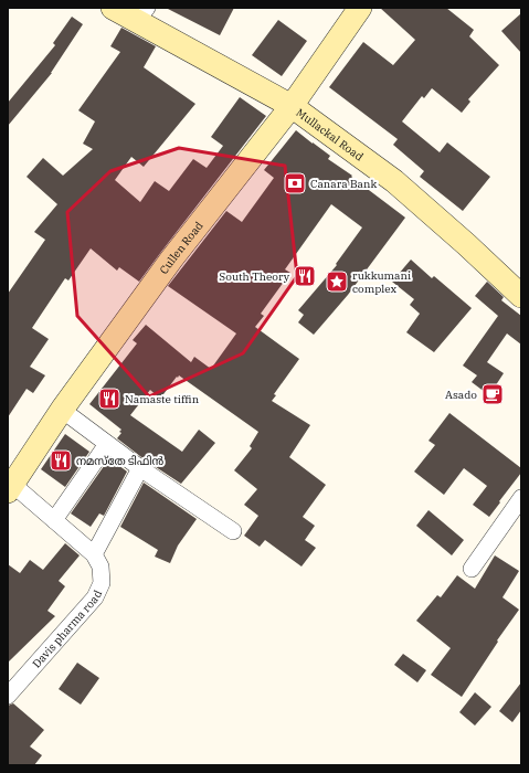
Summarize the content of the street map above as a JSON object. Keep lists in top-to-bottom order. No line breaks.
{"streets":{"main road":["Mullackal Road","Cullen Road"],"street":["Davis pharma road"]},"crossings":[["Mullackal Road","Cullen Road"],["Cullen Road","Davis pharma road"]],"places":{"bank":["Canara Bank"],"restaurant":["South Theory","Namaste tiffin","നമസ്തേ ടിഫിൻ"],"place":["rukkumani complex"],"cafe":["Asado"]}}
